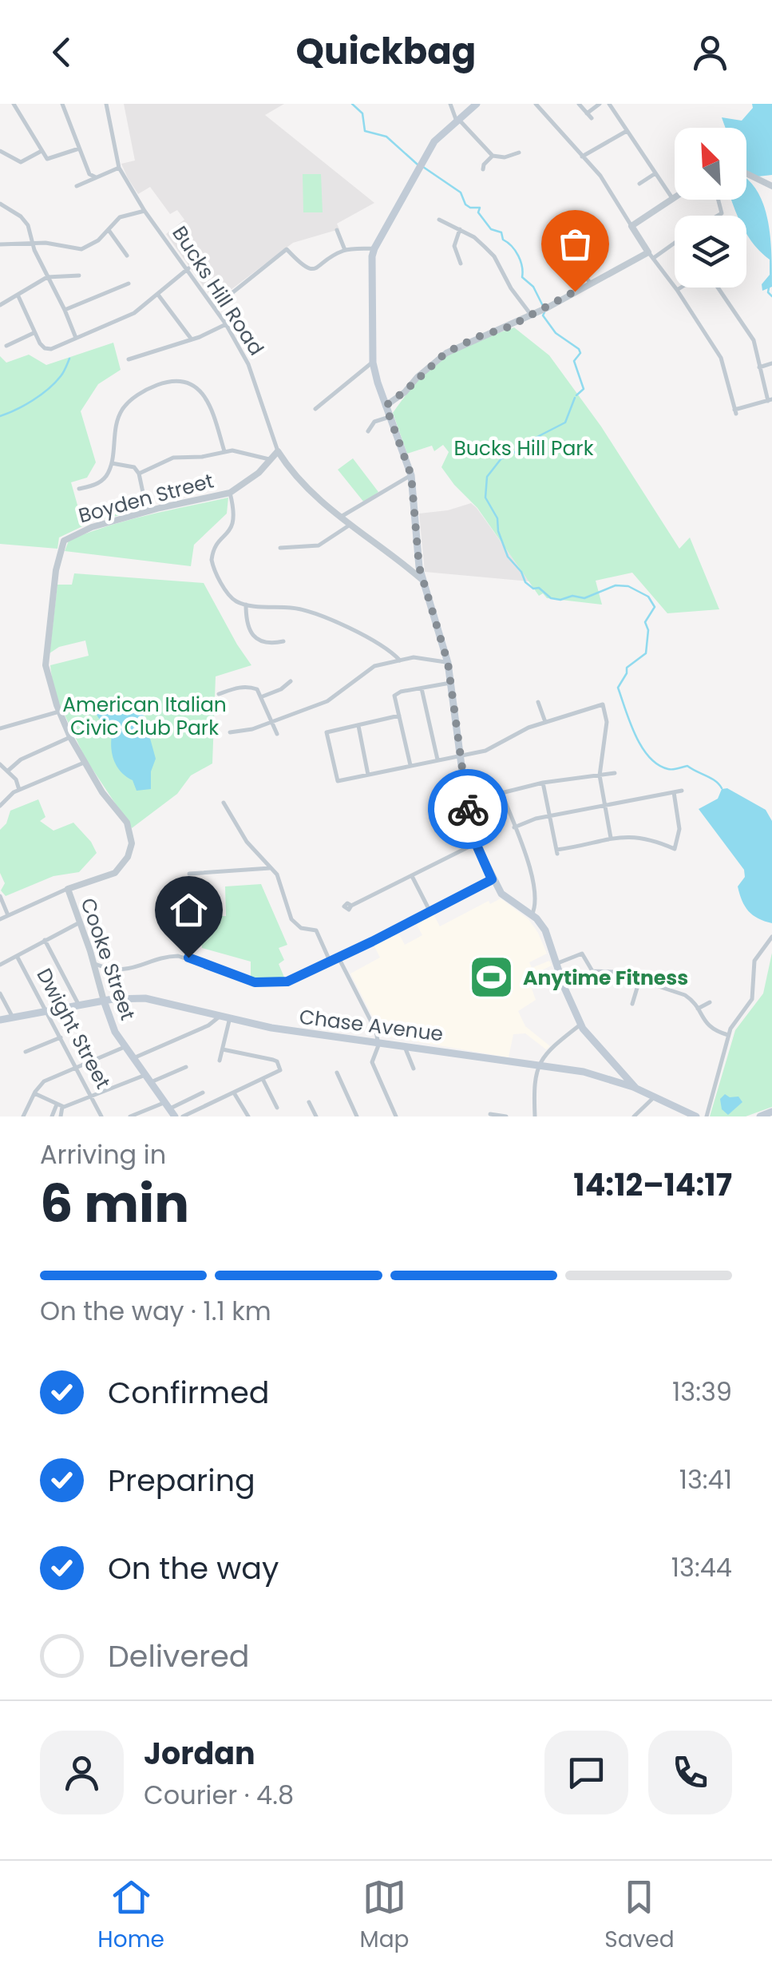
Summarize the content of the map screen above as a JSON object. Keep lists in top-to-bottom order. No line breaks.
{"streets":{"main road":["Cooke Street","Chase Avenue"],"street":["Bucks Hill Road","Boyden Street","Dwight Street"]},"crossings":[["Bucks Hill Road","Boyden Street"],["Boyden Street","Cooke Street"],["Cooke Street","Chase Avenue"],["Chase Avenue","Dwight Street"]],"parks":["Bucks Hill Park","American Italian Civic Club Park"],"places":{"sports":["Anytime Fitness"]},"north":"top left","page":{"header":"Quickbag","heading":["6 min","Arriving in","14:12–14:17"],"panel":["Jordan","Courier · 4.8"],"bar":"On the way · 1.1 km","list":[["Confirmed","13:39"],["Preparing","13:41"],["On the way","13:44"],"Delivered"],"tabs":["Home","Map","Saved"]}}
